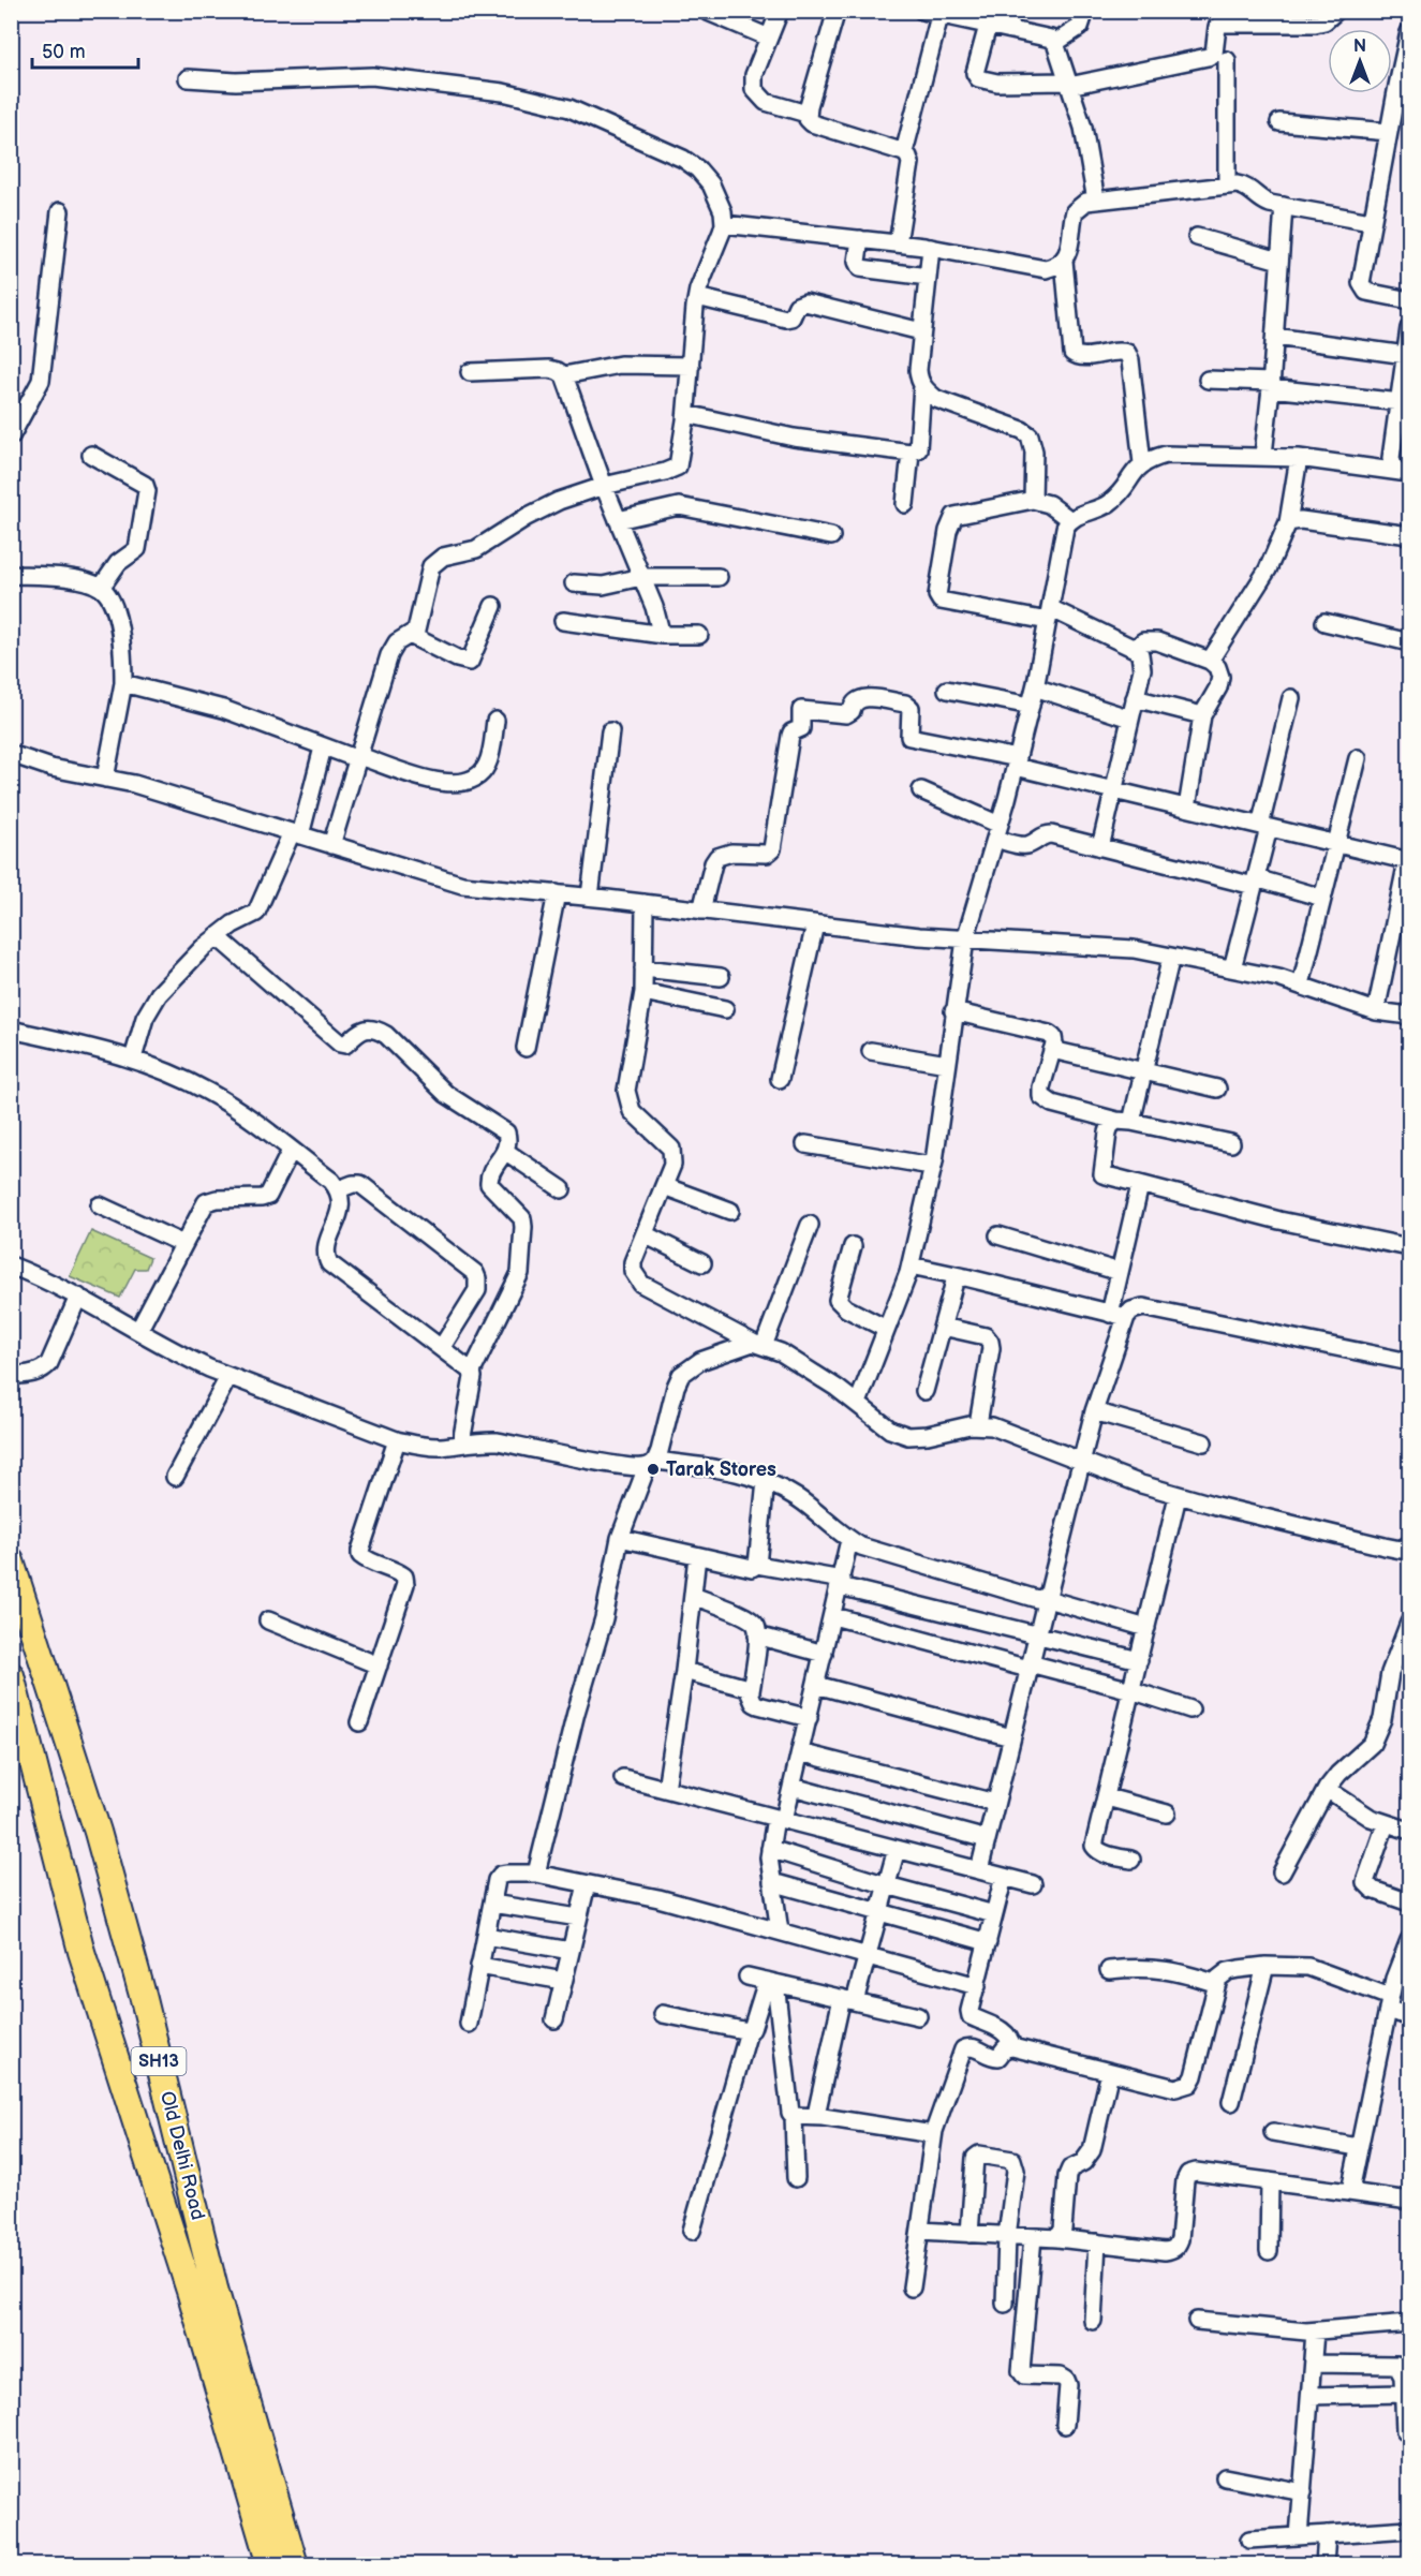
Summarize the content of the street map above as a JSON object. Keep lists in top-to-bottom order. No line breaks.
{"streets":{"main road":["SH13","Old Delhi Road"]},"places":["Tarak Stores"],"scale_bar":"50 m","north":"top"}
